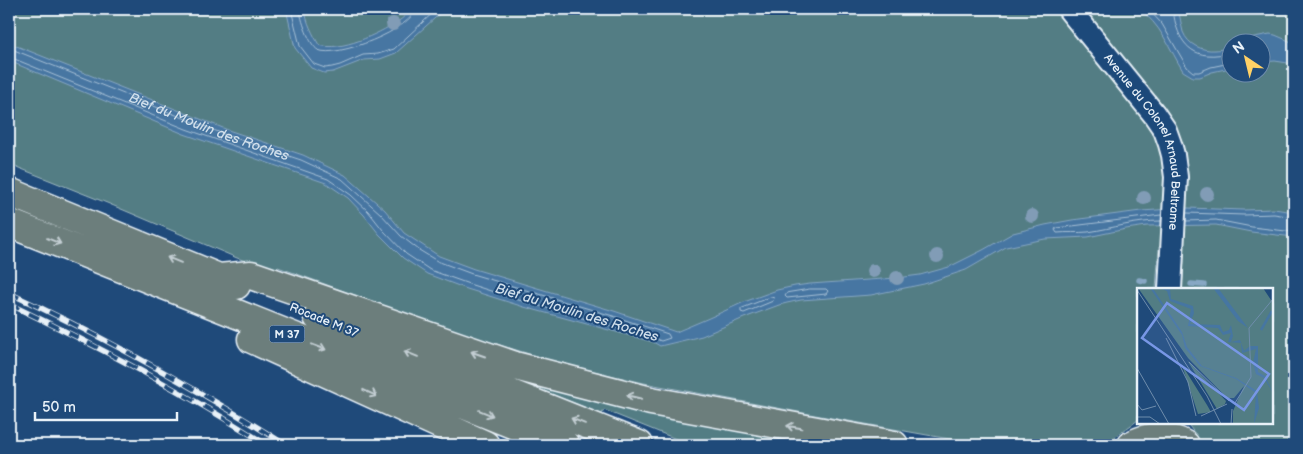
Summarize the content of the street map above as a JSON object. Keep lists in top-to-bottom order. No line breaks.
{"streets":{"main road":["Rocade M 37","M 37"],"street":["Avenue du Colonel Arnaud Beltrame"]},"water":["Bief du Moulin des Roches"],"scale_bar":"50 m","north":"top left"}
